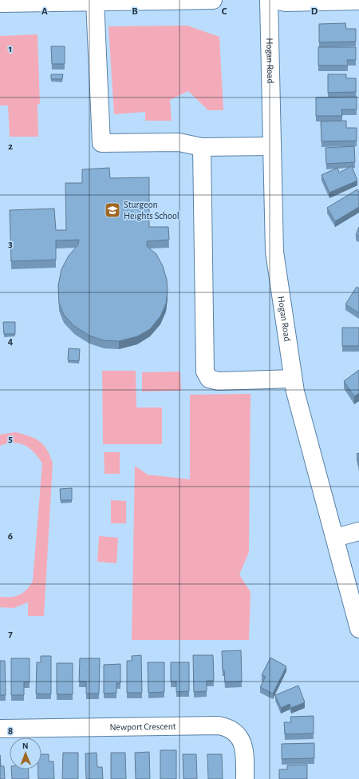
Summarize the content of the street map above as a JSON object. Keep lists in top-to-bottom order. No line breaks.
{"streets":{"street":["Hogan Road","Newport Crescent"]},"places":{"school or university":["Sturgeon Heights School"]},"north":"top","grid":{"columns":["A","B","C","D"],"rows":["1","2","3","4","5","6","7","8"]}}
